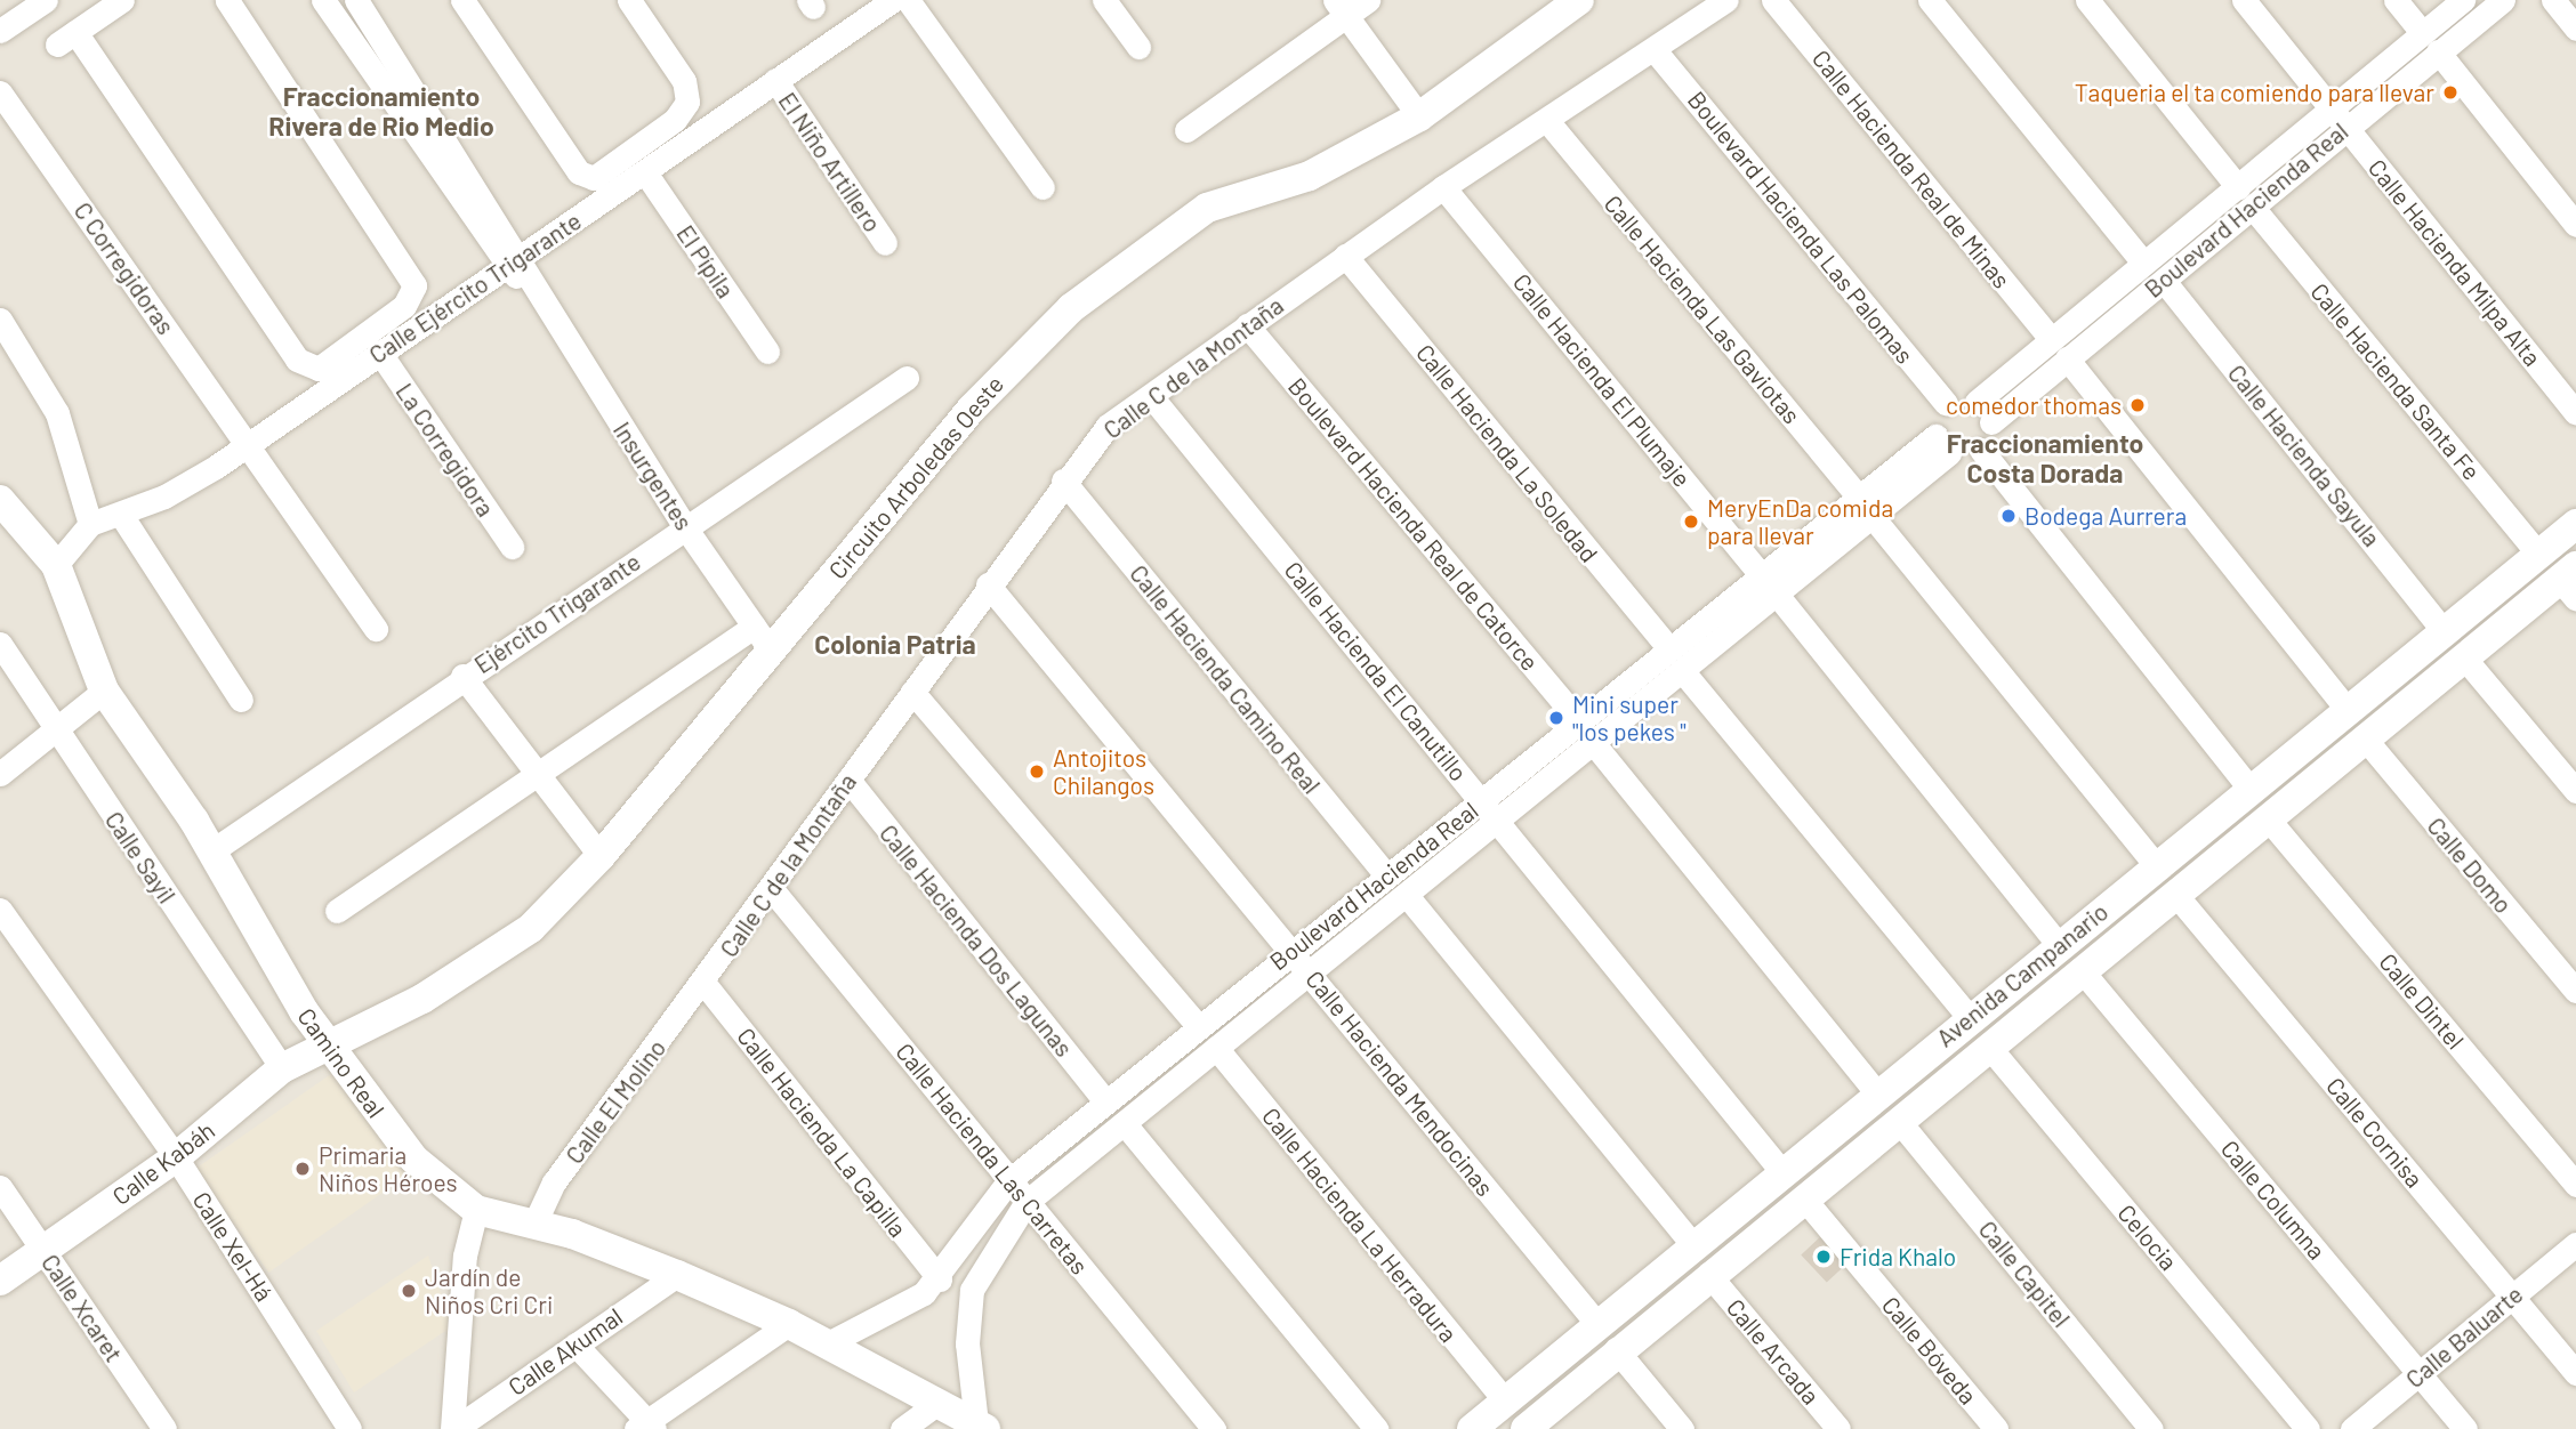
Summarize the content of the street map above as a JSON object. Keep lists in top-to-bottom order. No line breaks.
{"streets":{"street":["El Niño Artillero","Calle Hacienda Real de Minas","Boulevard Hacienda Real","Boulevard Hacienda Las Palomas","El Pípila","Calle Hacienda Milpa Alta","C Corregidoras","Calle Ejército Trigarante","Calle Hacienda Las Gaviotas","Calle C de la Montaña","Calle Hacienda El Plumaje","Calle Hacienda Santa Fe","La Corregidora","Calle Hacienda La Soledad","Calle Hacienda Sayula","Insurgentes","Circuito Arboledas Oeste","Boulevard Hacienda Real de Catorce","Ejército Trigarante","Calle Hacienda El Canutillo","Calle Hacienda Camino Real","Calle Sayil","Calle Domo","Calle Hacienda Dos Lagunas","Avenida Campanario","Calle Dintel","Camino Real","Calle Hacienda Mendocinas","Calle El Molino","Calle Hacienda La Capilla","Calle Cornisa","Calle Hacienda Las Carretas","Calle Kabáh","Calle Columna","Calle Hacienda La Herradura","Celocia","Calle Xel-Há","Calle Capitel","Calle Xcaret","Calle Baluarte","Calle Bóveda","Calle Akumal","Calle Arcada"]},"crossings":[["El Niño Artillero","Calle Ejército Trigarante"],["Calle Hacienda Real de Minas","Boulevard Hacienda Real"],["Boulevard Hacienda Real","Calle Hacienda Milpa Alta"],["Boulevard Hacienda Real","Calle Hacienda Las Gaviotas"],["Boulevard Hacienda Real","Calle Hacienda El Plumaje"],["Boulevard Hacienda Real","Calle Hacienda Santa Fe"],["Boulevard Hacienda Real","Calle Hacienda La Soledad"],["Boulevard Hacienda Real","Calle Hacienda Sayula"],["Boulevard Hacienda Real","Boulevard Hacienda Real de Catorce"],["Boulevard Hacienda Real","Calle Hacienda El Canutillo"],["Boulevard Hacienda Real","Calle Hacienda Camino Real"],["Boulevard Hacienda Real","Calle Hacienda Dos Lagunas"],["Boulevard Hacienda Real","Camino Real"],["Boulevard Hacienda Real","Calle Hacienda Mendocinas"],["Boulevard Hacienda Real","Calle Hacienda La Capilla"],["Boulevard Hacienda Real","Calle Hacienda Las Carretas"],["Boulevard Hacienda Real","Calle Hacienda La Herradura"],["Boulevard Hacienda Las Palomas","Calle C de la Montaña"],["El Pípila","Calle Ejército Trigarante"],["C Corregidoras","Calle Ejército Trigarante"],["Calle Ejército Trigarante","La Corregidora"],["Calle Ejército Trigarante","Insurgentes"],["Calle Hacienda Las Gaviotas","Calle C de la Montaña"],["Calle C de la Montaña","Calle Hacienda El Plumaje"],["Calle C de la Montaña","Calle Hacienda La Soledad"],["Calle C de la Montaña","Boulevard Hacienda Real de Catorce"],["Calle C de la Montaña","Calle Hacienda El Canutillo"],["Calle C de la Montaña","Calle Hacienda Camino Real"],["Calle C de la Montaña","Calle Hacienda Dos Lagunas"],["Calle C de la Montaña","Calle Hacienda Mendocinas"],["Calle C de la Montaña","Calle El Molino"],["Calle C de la Montaña","Calle Hacienda La Capilla"],["Calle C de la Montaña","Calle Hacienda Las Carretas"],["Calle Hacienda Santa Fe","Avenida Campanario"],["Calle Hacienda Sayula","Avenida Campanario"],["Insurgentes","Circuito Arboledas Oeste"],["Insurgentes","Ejército Trigarante"],["Circuito Arboledas Oeste","Camino Real"],["Circuito Arboledas Oeste","Calle Kabáh"],["Ejército Trigarante","Camino Real"],["Calle Hacienda El Canutillo","Avenida Campanario"],["Calle Sayil","Calle Kabáh"],["Calle Domo","Avenida Campanario"],["Avenida Campanario","Calle Dintel"],["Avenida Campanario","Calle Hacienda Mendocinas"],["Avenida Campanario","Calle Cornisa"],["Avenida Campanario","Calle Columna"],["Avenida Campanario","Calle Hacienda La Herradura"],["Avenida Campanario","Celocia"],["Avenida Campanario","Calle Capitel"],["Avenida Campanario","Calle Bóveda"],["Avenida Campanario","Calle Arcada"],["Camino Real","Calle El Molino"],["Camino Real","Calle Kabáh"],["Camino Real","Calle Akumal"],["Calle El Molino","Calle Hacienda La Capilla"],["Calle Cornisa","Calle Baluarte"],["Calle Kabáh","Calle Xel-Há"],["Calle Kabáh","Calle Xcaret"],["Calle Columna","Calle Baluarte"]],"districts":["Fraccionamiento Rivera de Rio Medio","Fraccionamiento Costa Dorada","Colonia Patria"],"places":["Taqueria el ta comiendo para llevar","comedor thomas","Bodega Aurrera","MeryEnDa comida para llevar","Mini super \"los pekes \"","Antojitos Chilangos","Primaria Niños Héroes","Frida Khalo","Jardín de Niños Cri Cri"]}
